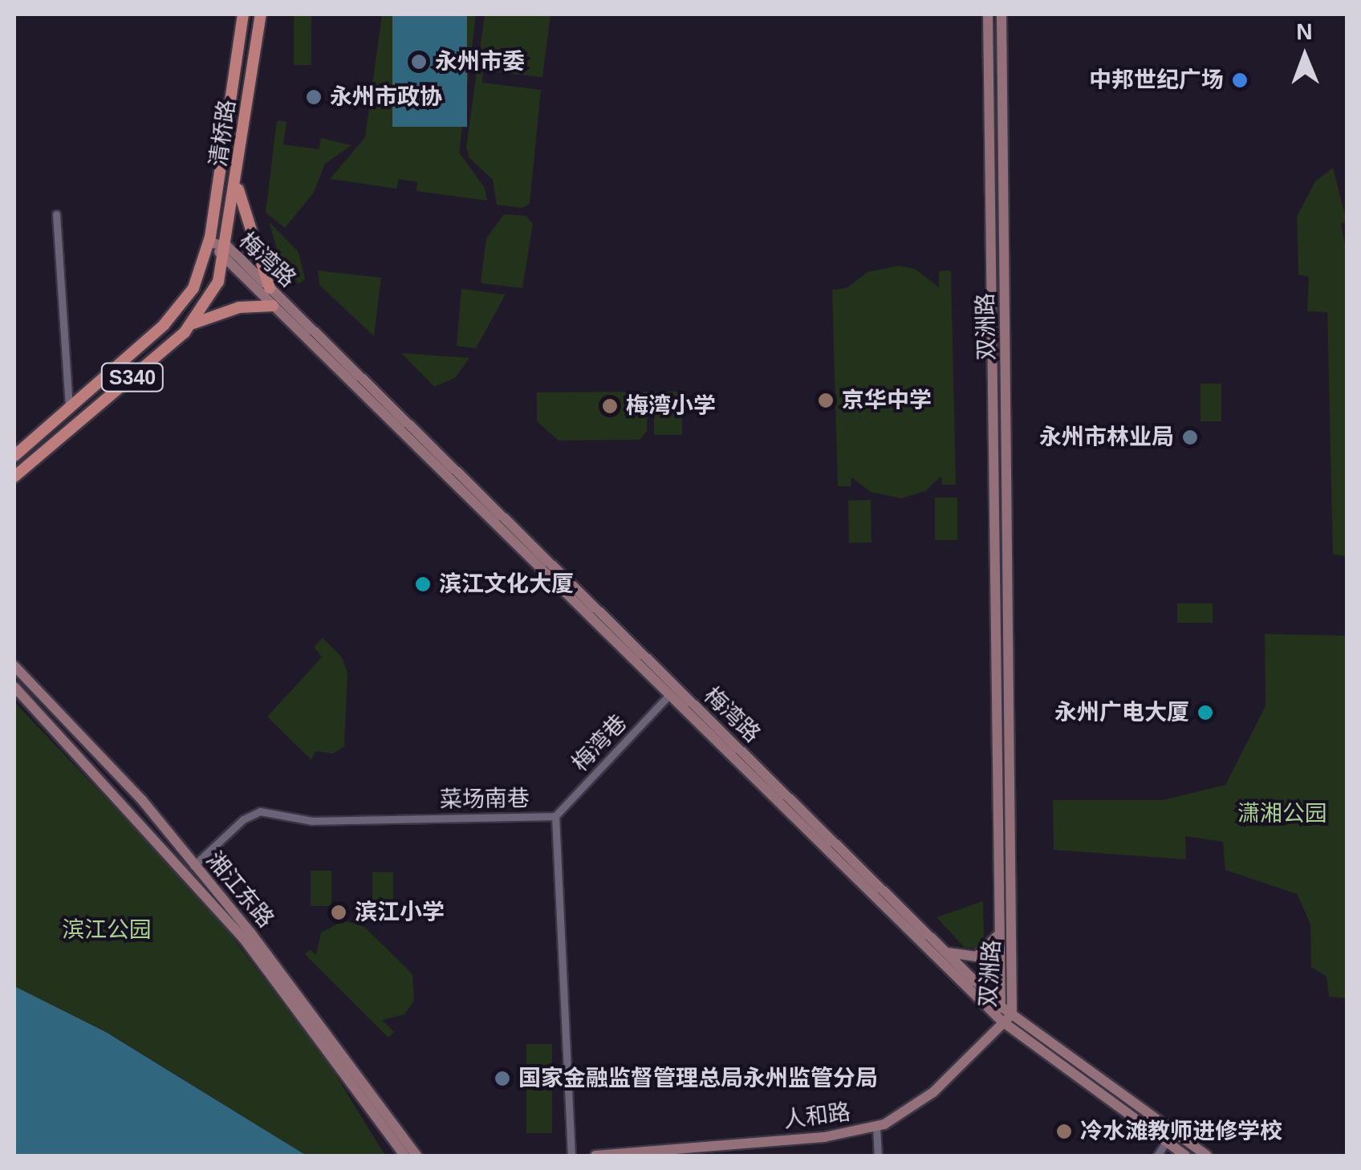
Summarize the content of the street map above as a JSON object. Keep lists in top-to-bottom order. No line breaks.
{"streets":{"main road":["清桥路","梅湾路","双洲路","S340","湘江东路","人和路"],"street":["梅湾巷","菜场南巷"]},"crossings":[["清桥路","梅湾路"],["清桥路","S340"],["梅湾路","双洲路"],["梅湾路","S340"],["梅湾路","梅湾巷"],["梅湾路","人和路"],["双洲路","人和路"],["梅湾巷","菜场南巷"],["菜场南巷","湘江东路"]],"parks":["潇湘公园","滨江公园"],"places":["永州市委","中邦世纪广场","永州市政协","京华中学","梅湾小学","永州市林业局","滨江文化大厦","永州广电大厦","滨江小学","国家金融监督管理总局永州监管分局","冷水滩教师进修学校"],"north":"top"}
